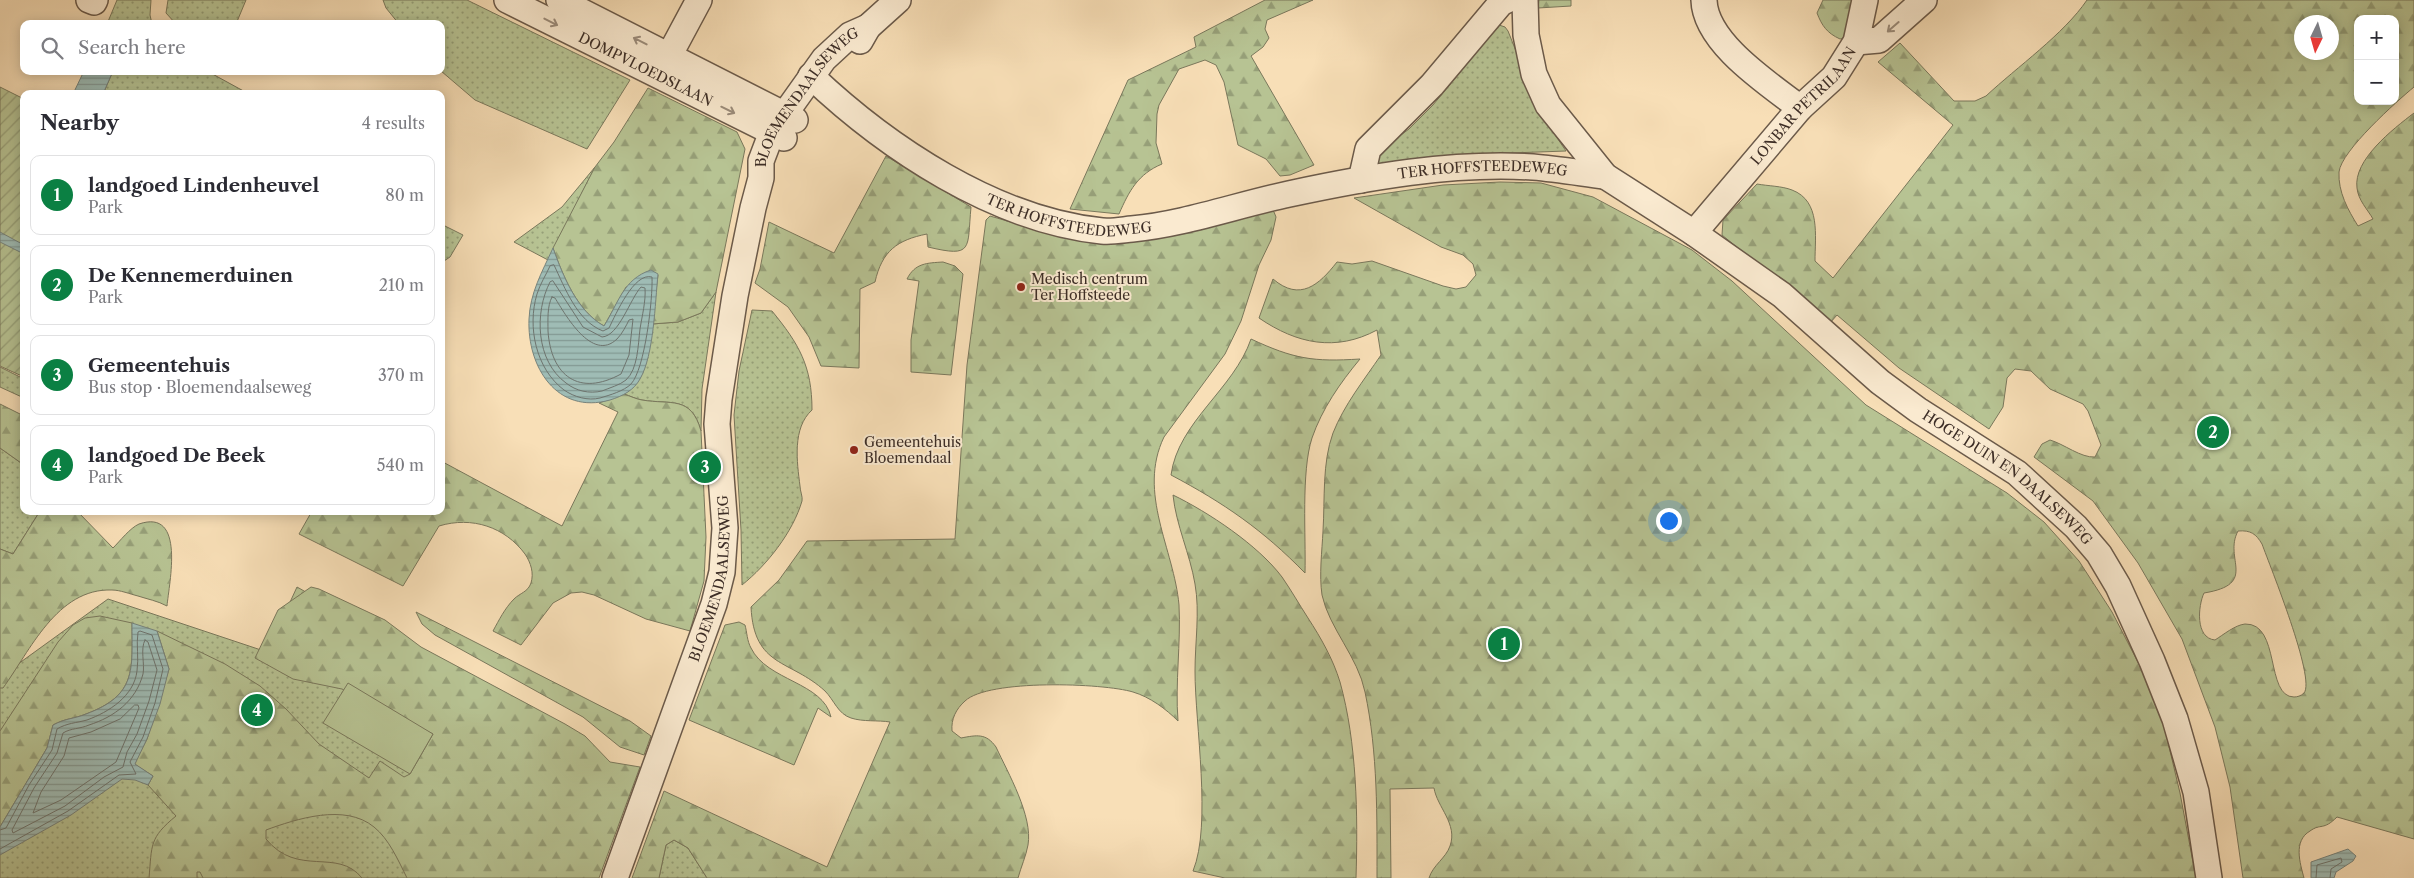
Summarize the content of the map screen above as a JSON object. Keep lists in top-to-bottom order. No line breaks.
{"streets":{"street":["DOMPVLOEDSLAAN","BLOEMENDAALSEWEG","LONBAR PETRILAAN","TER HOFFSTEEDEWEG","HOGE DUIN EN DAALSEWEG"]},"crossings":[["DOMPVLOEDSLAAN","BLOEMENDAALSEWEG"],["BLOEMENDAALSEWEG","TER HOFFSTEEDEWEG"],["LONBAR PETRILAAN","HOGE DUIN EN DAALSEWEG"],["TER HOFFSTEEDEWEG","HOGE DUIN EN DAALSEWEG"]],"places":["Medisch centrum Ter Hoffsteede","Gemeentehuis Bloemendaal"],"north":"bottom","page":{"map_buttons":["+","−"],"search":"Search here","heading":["Nearby","4 results"],"list":[{"mark":"1","name":"landgoed Lindenheuvel","note":"Park","value":"80 m"},{"mark":"2","name":"De Kennemerduinen","note":"Park","value":"210 m"},{"mark":"3","name":"Gemeentehuis","note":"Bus stop · Bloemendaalseweg","value":"370 m"},{"mark":"4","name":"landgoed De Beek","note":"Park","value":"540 m"}],"pins":["2","3","1","4"]}}
